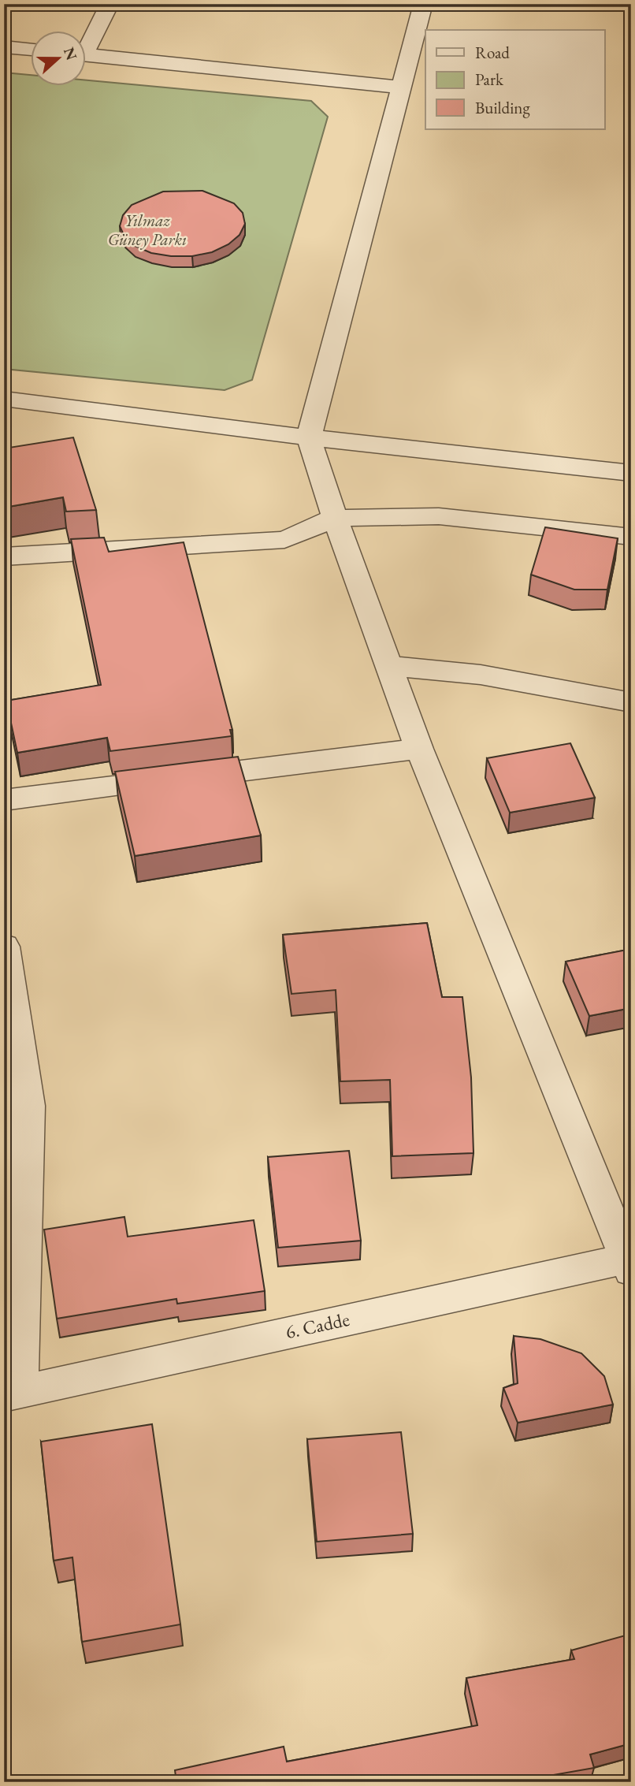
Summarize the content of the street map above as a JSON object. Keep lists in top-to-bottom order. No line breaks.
{"streets":{"street":["6. Cadde"]},"parks":["Yılmaz Güney Parkı"],"legend":["Road","Park","Building"],"north":"right"}
